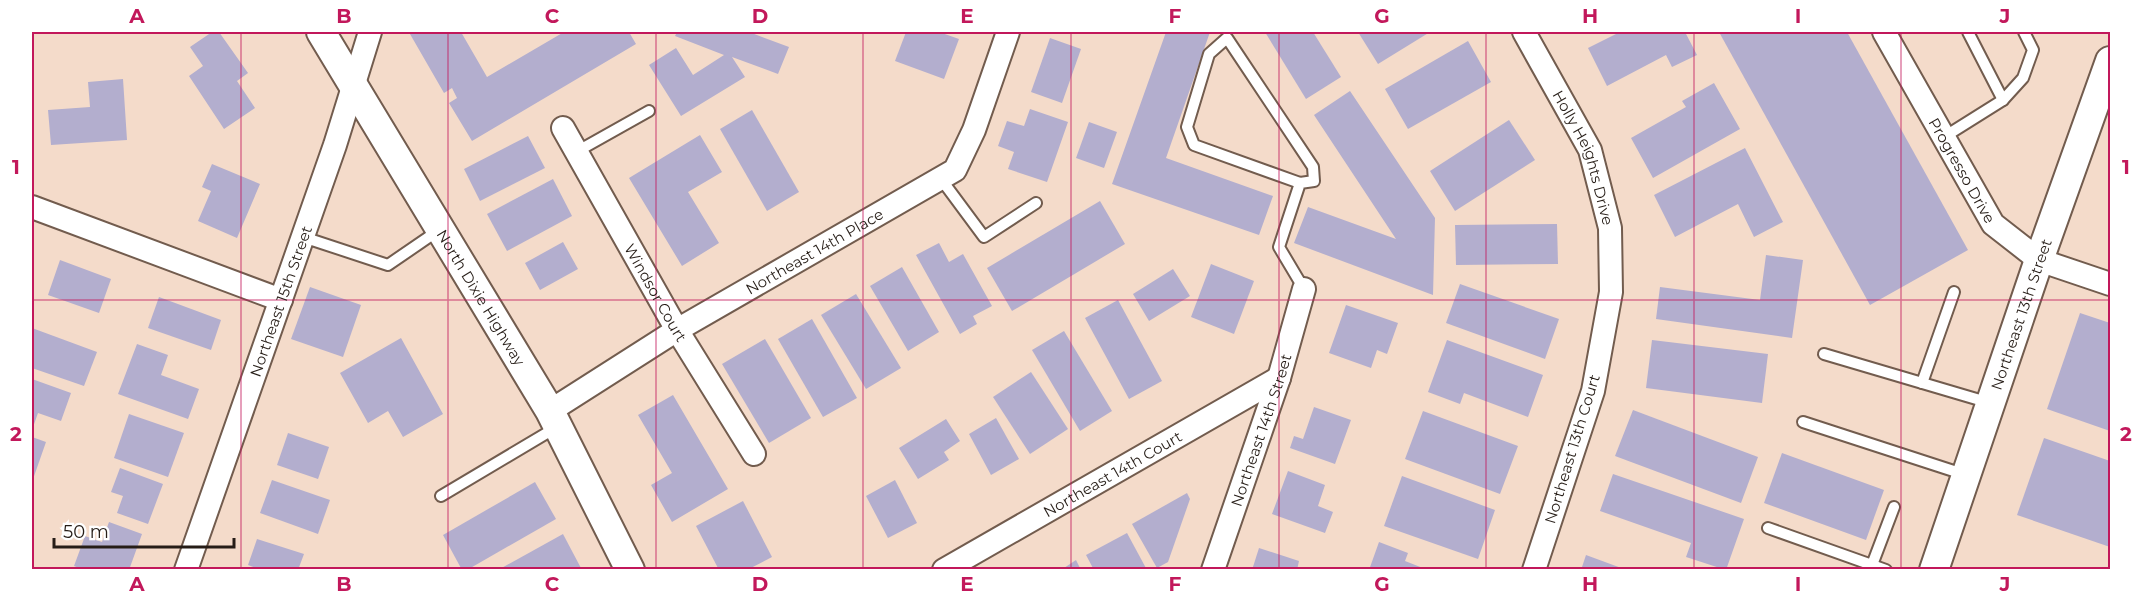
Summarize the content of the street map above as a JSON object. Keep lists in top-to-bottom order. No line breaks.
{"streets":{"street":["Holly Heights Drive","Progresso Drive","Northeast 14th Place","Windsor Court","North Dixie Highway","Northeast 15th Street","Northeast 13th Street","Northeast 14th Street","Northeast 13th Court","Northeast 14th Court"]},"crossings":[["Holly Heights Drive","Northeast 13th Court"],["Progresso Drive","Northeast 13th Street"],["Northeast 14th Place","Windsor Court"],["Northeast 14th Place","North Dixie Highway"],["North Dixie Highway","Northeast 15th Street"],["Northeast 14th Street","Northeast 14th Court"]],"scale_bar":"50 m","grid":{"columns":["A","B","C","D","E","F","G","H","I","J"],"rows":["1","2"]}}
